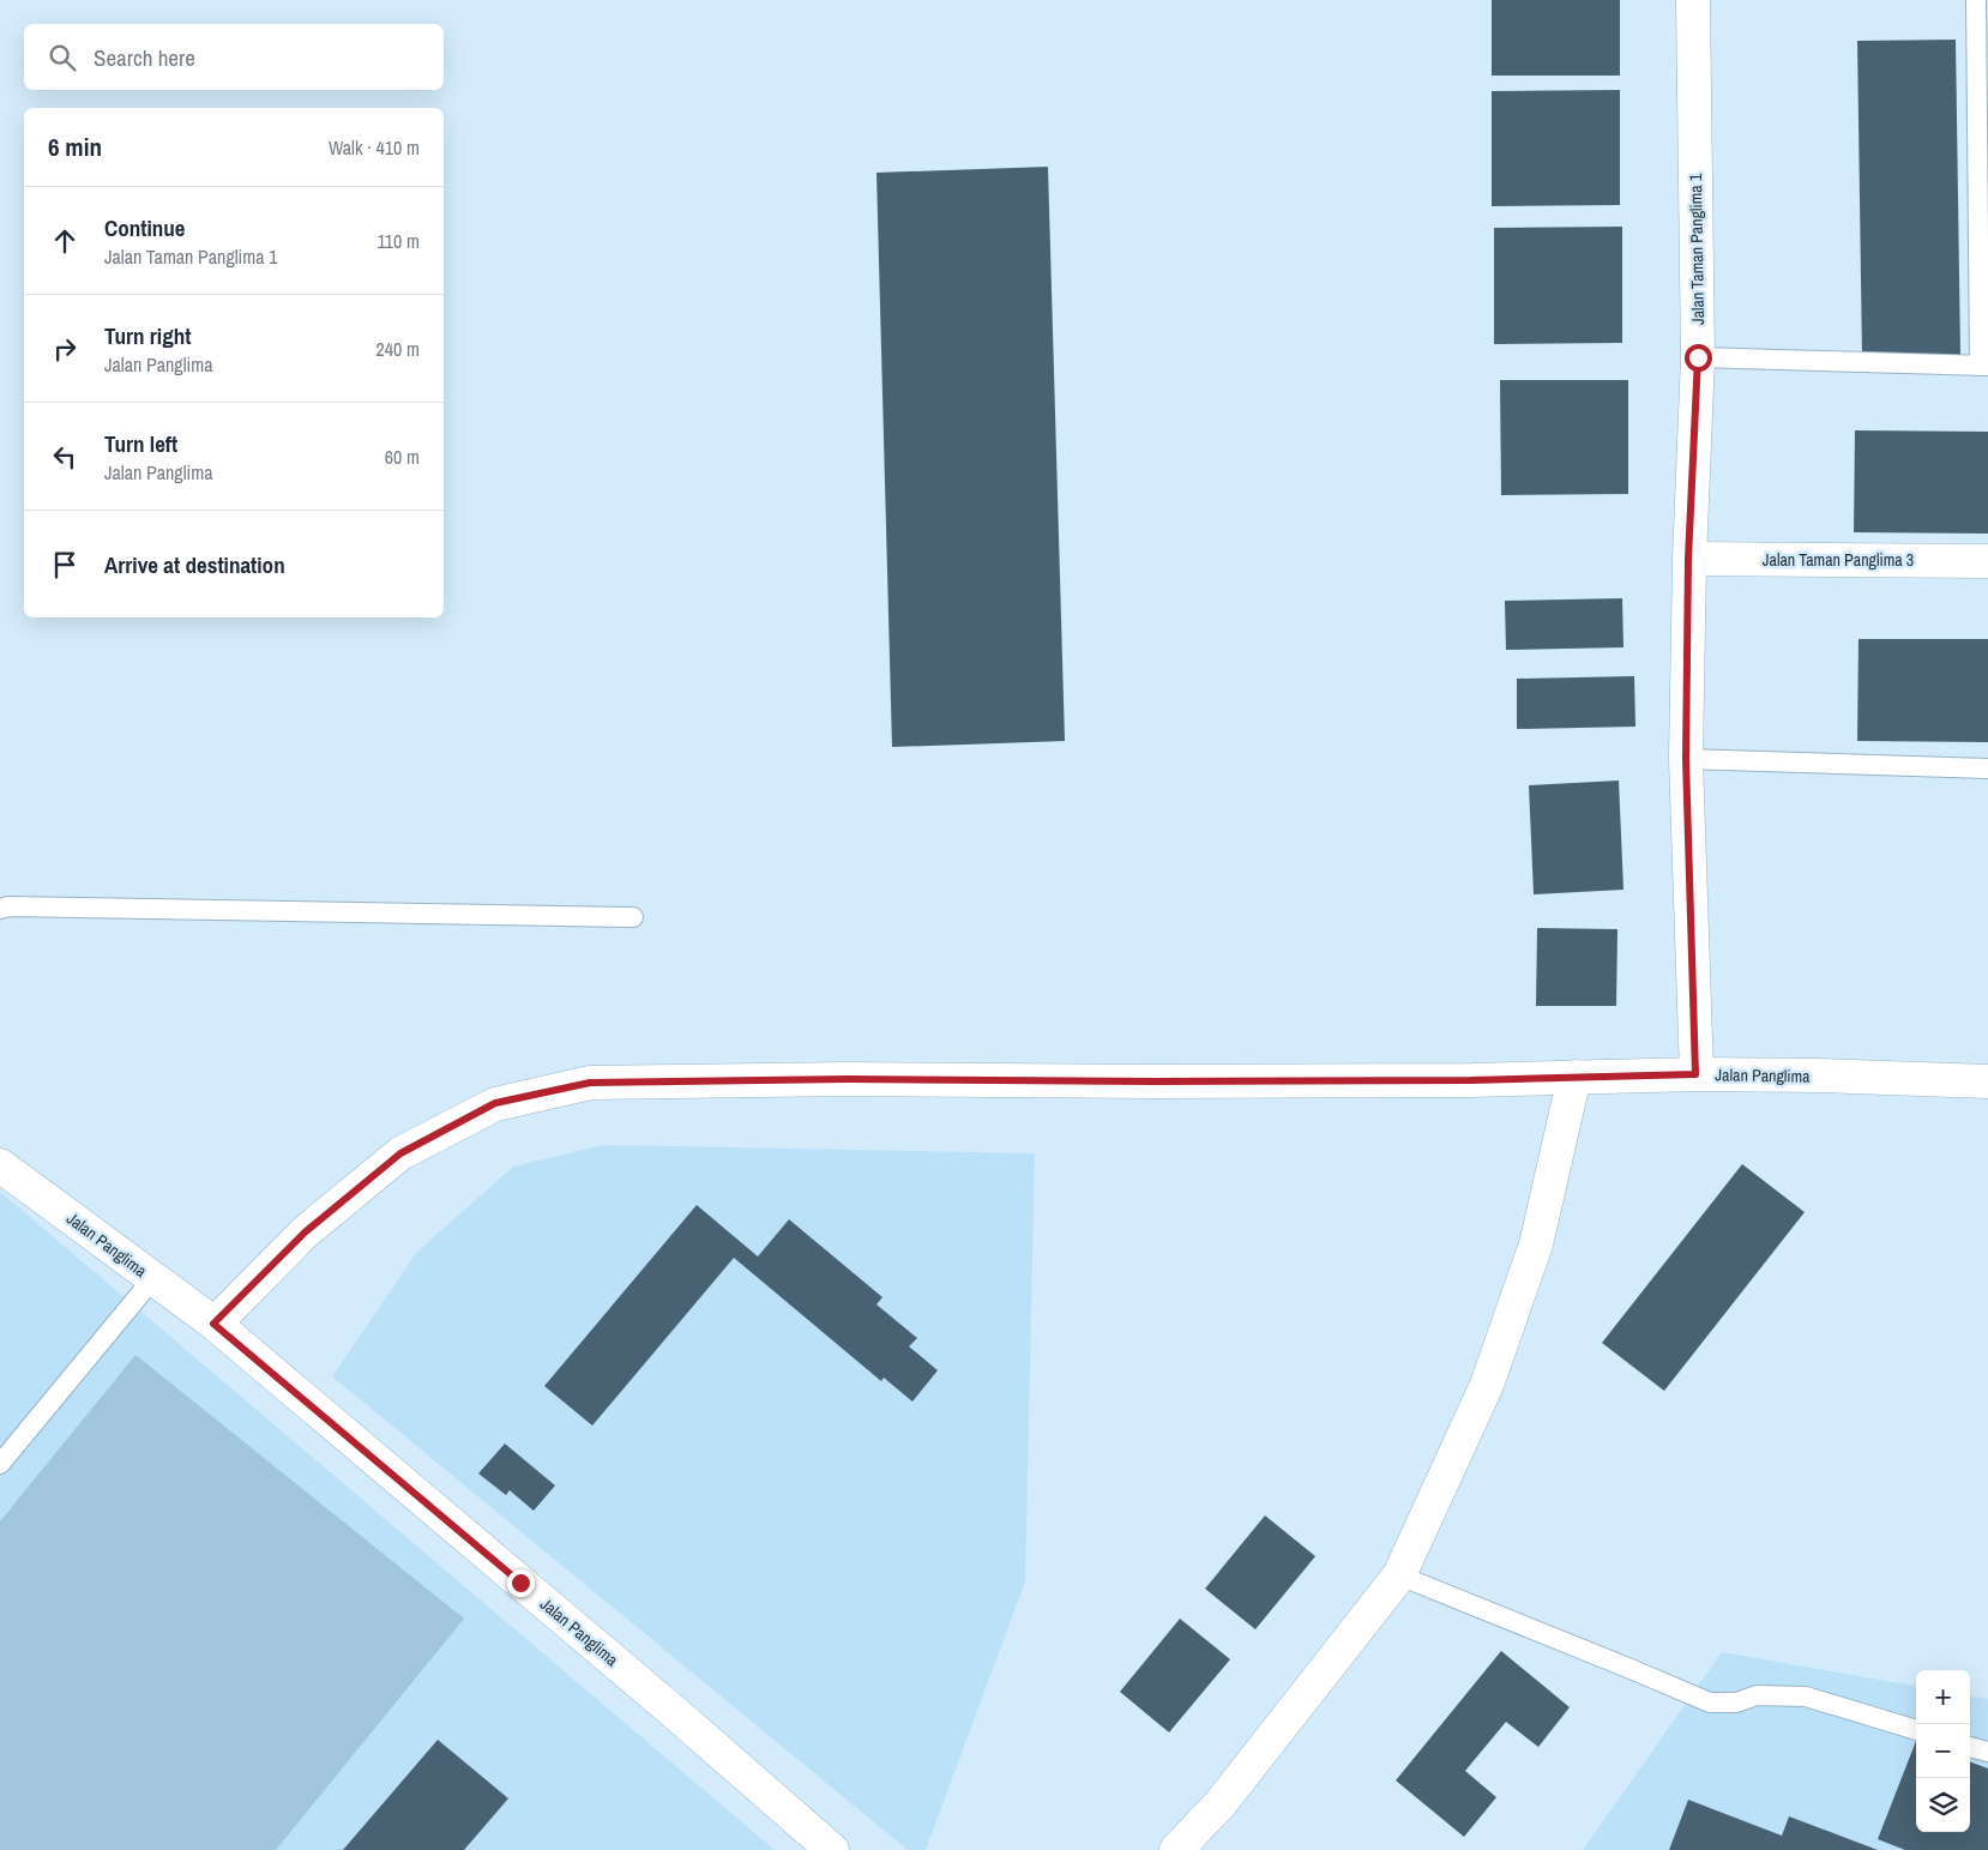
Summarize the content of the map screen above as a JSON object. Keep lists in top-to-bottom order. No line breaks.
{"streets":{"street":["Jalan Taman Panglima 1","Jalan Taman Panglima 3","Jalan Panglima"]},"crossings":[["Jalan Taman Panglima 1","Jalan Taman Panglima 3"],["Jalan Taman Panglima 1","Jalan Panglima"]],"page":{"search":"Search here","heading":["6 min","Walk · 410 m"],"list":[["Continue","Jalan Taman Panglima 1","110 m"],["Turn right","Jalan Panglima","240 m"],["Turn left","Jalan Panglima","60 m"],"Arrive at destination"],"map_buttons":["+","−"]}}
